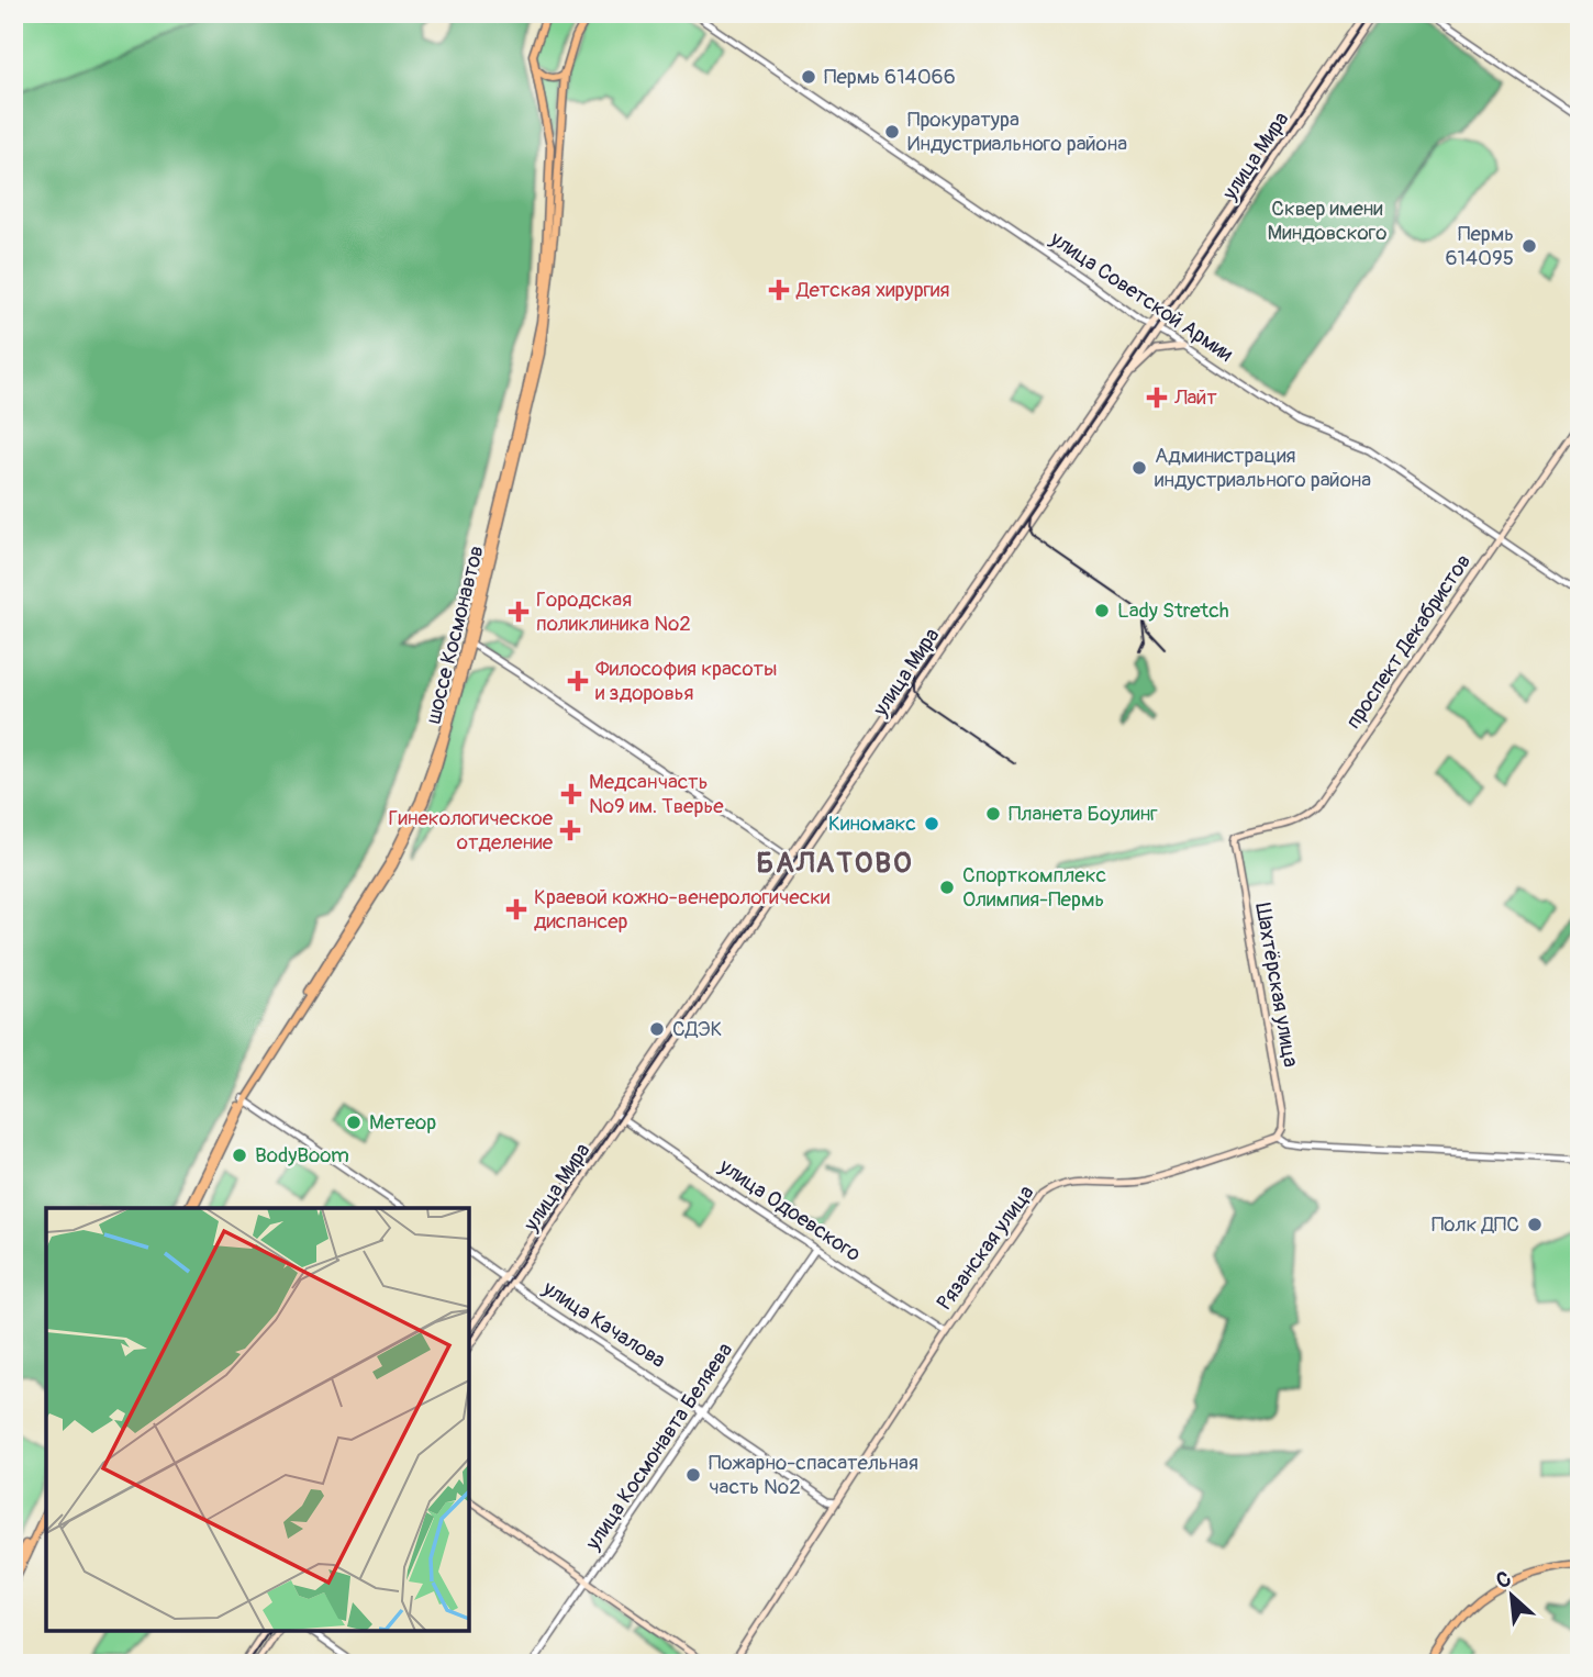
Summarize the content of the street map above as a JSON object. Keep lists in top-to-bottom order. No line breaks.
{"streets":{"main road":["улица Мира","шоссе Космонавтов","проспект Декабристов","Шахтёрская улица","Рязанская улица"],"street":["улица Советской Армии","улица Одоевского","улица Качалова","улица Космонавта Беляева"]},"crossings":[["улица Мира","улица Советской Армии"],["улица Мира","улица Одоевского"],["улица Мира","улица Качалова"],["улица Советской Армии","проспект Декабристов"],["проспект Декабристов","Шахтёрская улица"],["Шахтёрская улица","Рязанская улица"],["улица Одоевского","Рязанская улица"],["улица Одоевского","улица Космонавта Беляева"],["Рязанская улица","улица Качалова"],["улица Качалова","улица Космонавта Беляева"]],"districts":["БАЛАТОВО"],"parks":["Сквер имени Миндовского"],"places":{"other":["Пермь 614066","Прокуратура Индустриального района","Пермь 614095","Администрация индустриального района","Lady Stretch","Планета Боулинг","Киномакс","Спорткомплекс Олимпия-Пермь","СДЭК","Метеор","BodyBoom","Полк ДПС","Пожарно-спасательная часть №2"],"health":["Детская хирургия","Лайт","Городская поликлиника №2","Философия красоты и здоровья","Медсанчасть №9 им. Тверье","Гинекологическое отделение","Краевой кожно-венерологически диспансер"]},"north":"top left"}
